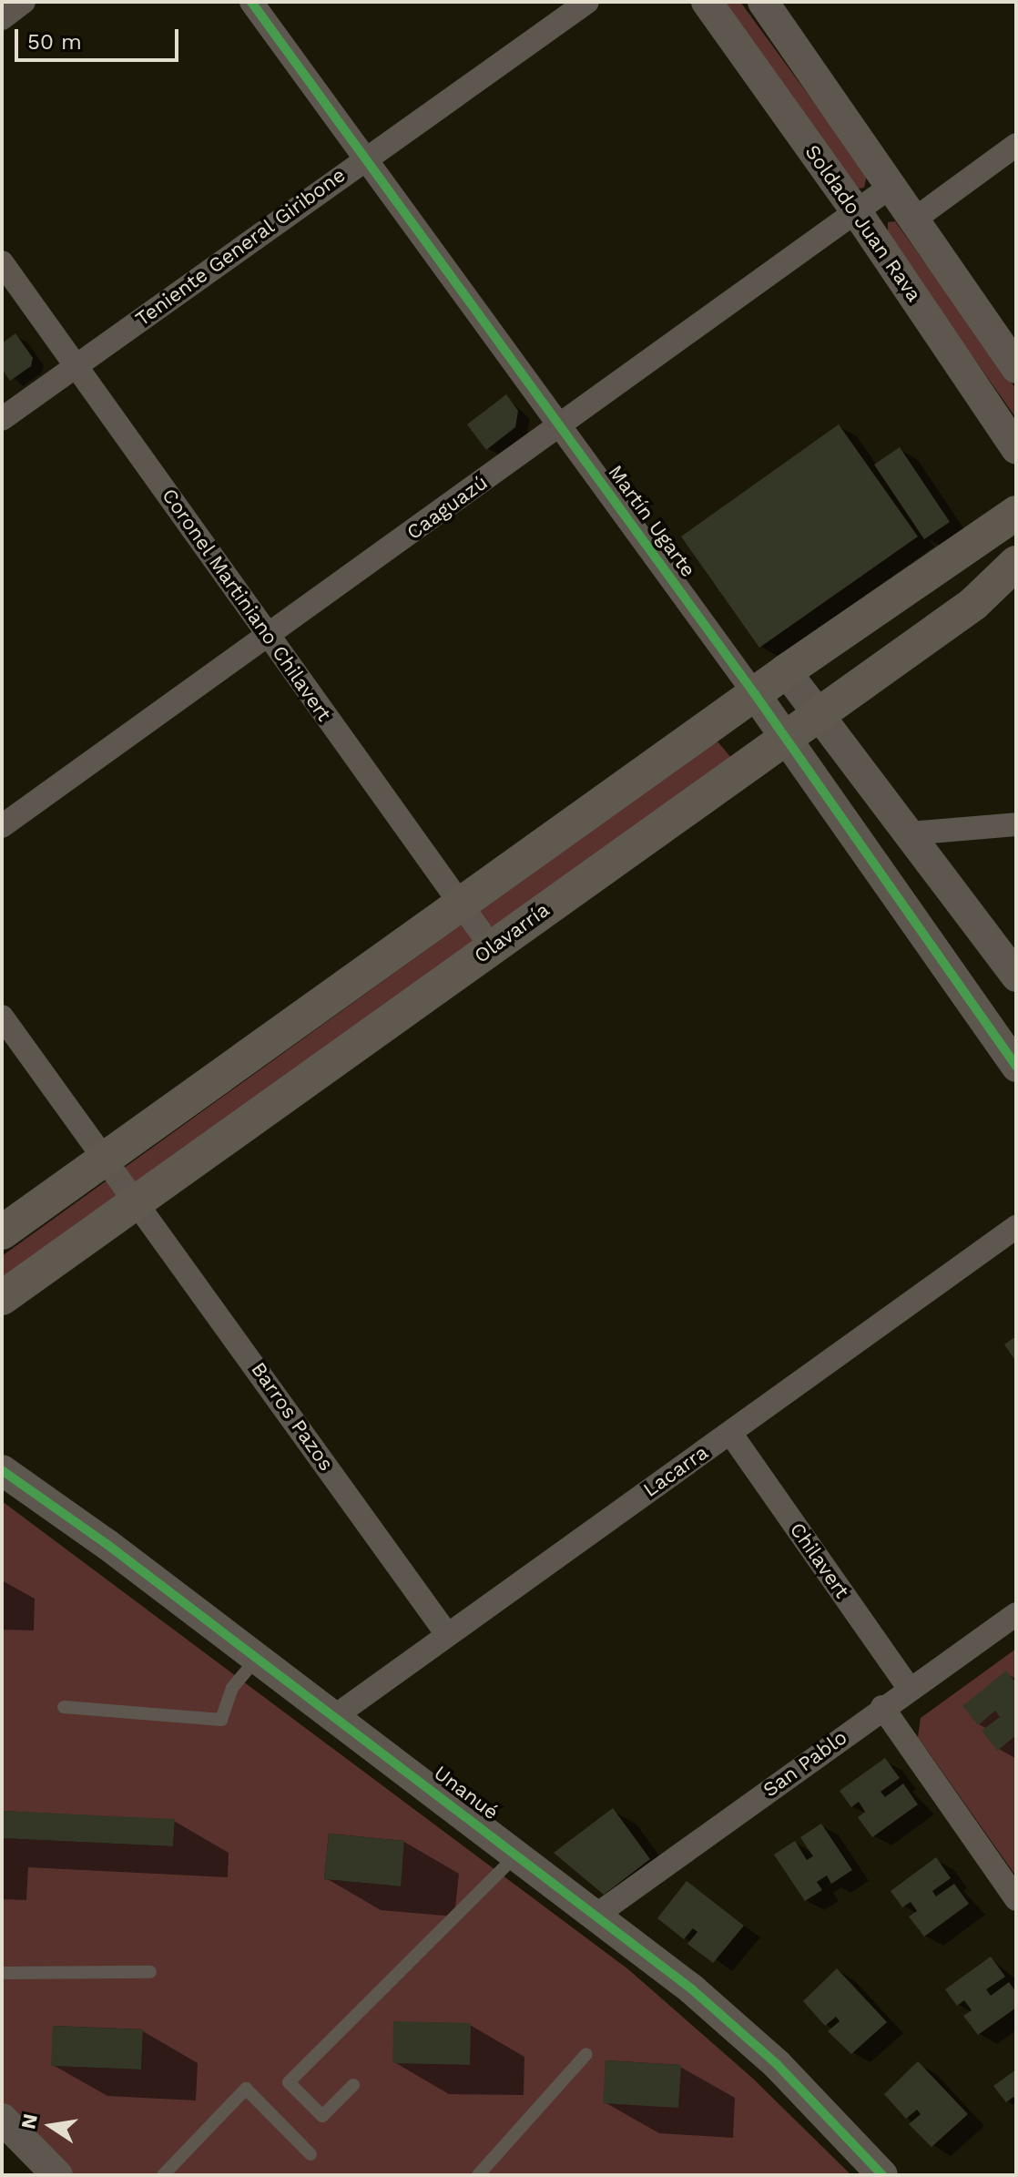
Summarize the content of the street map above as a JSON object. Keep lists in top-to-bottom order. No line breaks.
{"streets":{"main road":["Olavarría"],"street":["Soldado Juan Rava","Teniente General Giribone","Caaguazú","Martín Ugarte","Coronel Martiniano Chilavert","Barros Pazos","Lacarra","Chilavert","San Pablo","Unanué"]},"crossings":[["Soldado Juan Rava","Caaguazú"],["Teniente General Giribone","Martín Ugarte"],["Teniente General Giribone","Coronel Martiniano Chilavert"],["Caaguazú","Martín Ugarte"],["Caaguazú","Coronel Martiniano Chilavert"],["Martín Ugarte","Olavarría"],["Coronel Martiniano Chilavert","Olavarría"],["Olavarría","Barros Pazos"],["Barros Pazos","Lacarra"],["Lacarra","Chilavert"],["Lacarra","Unanué"],["Chilavert","San Pablo"],["San Pablo","Unanué"]],"scale_bar":"50 m","north":"left"}
